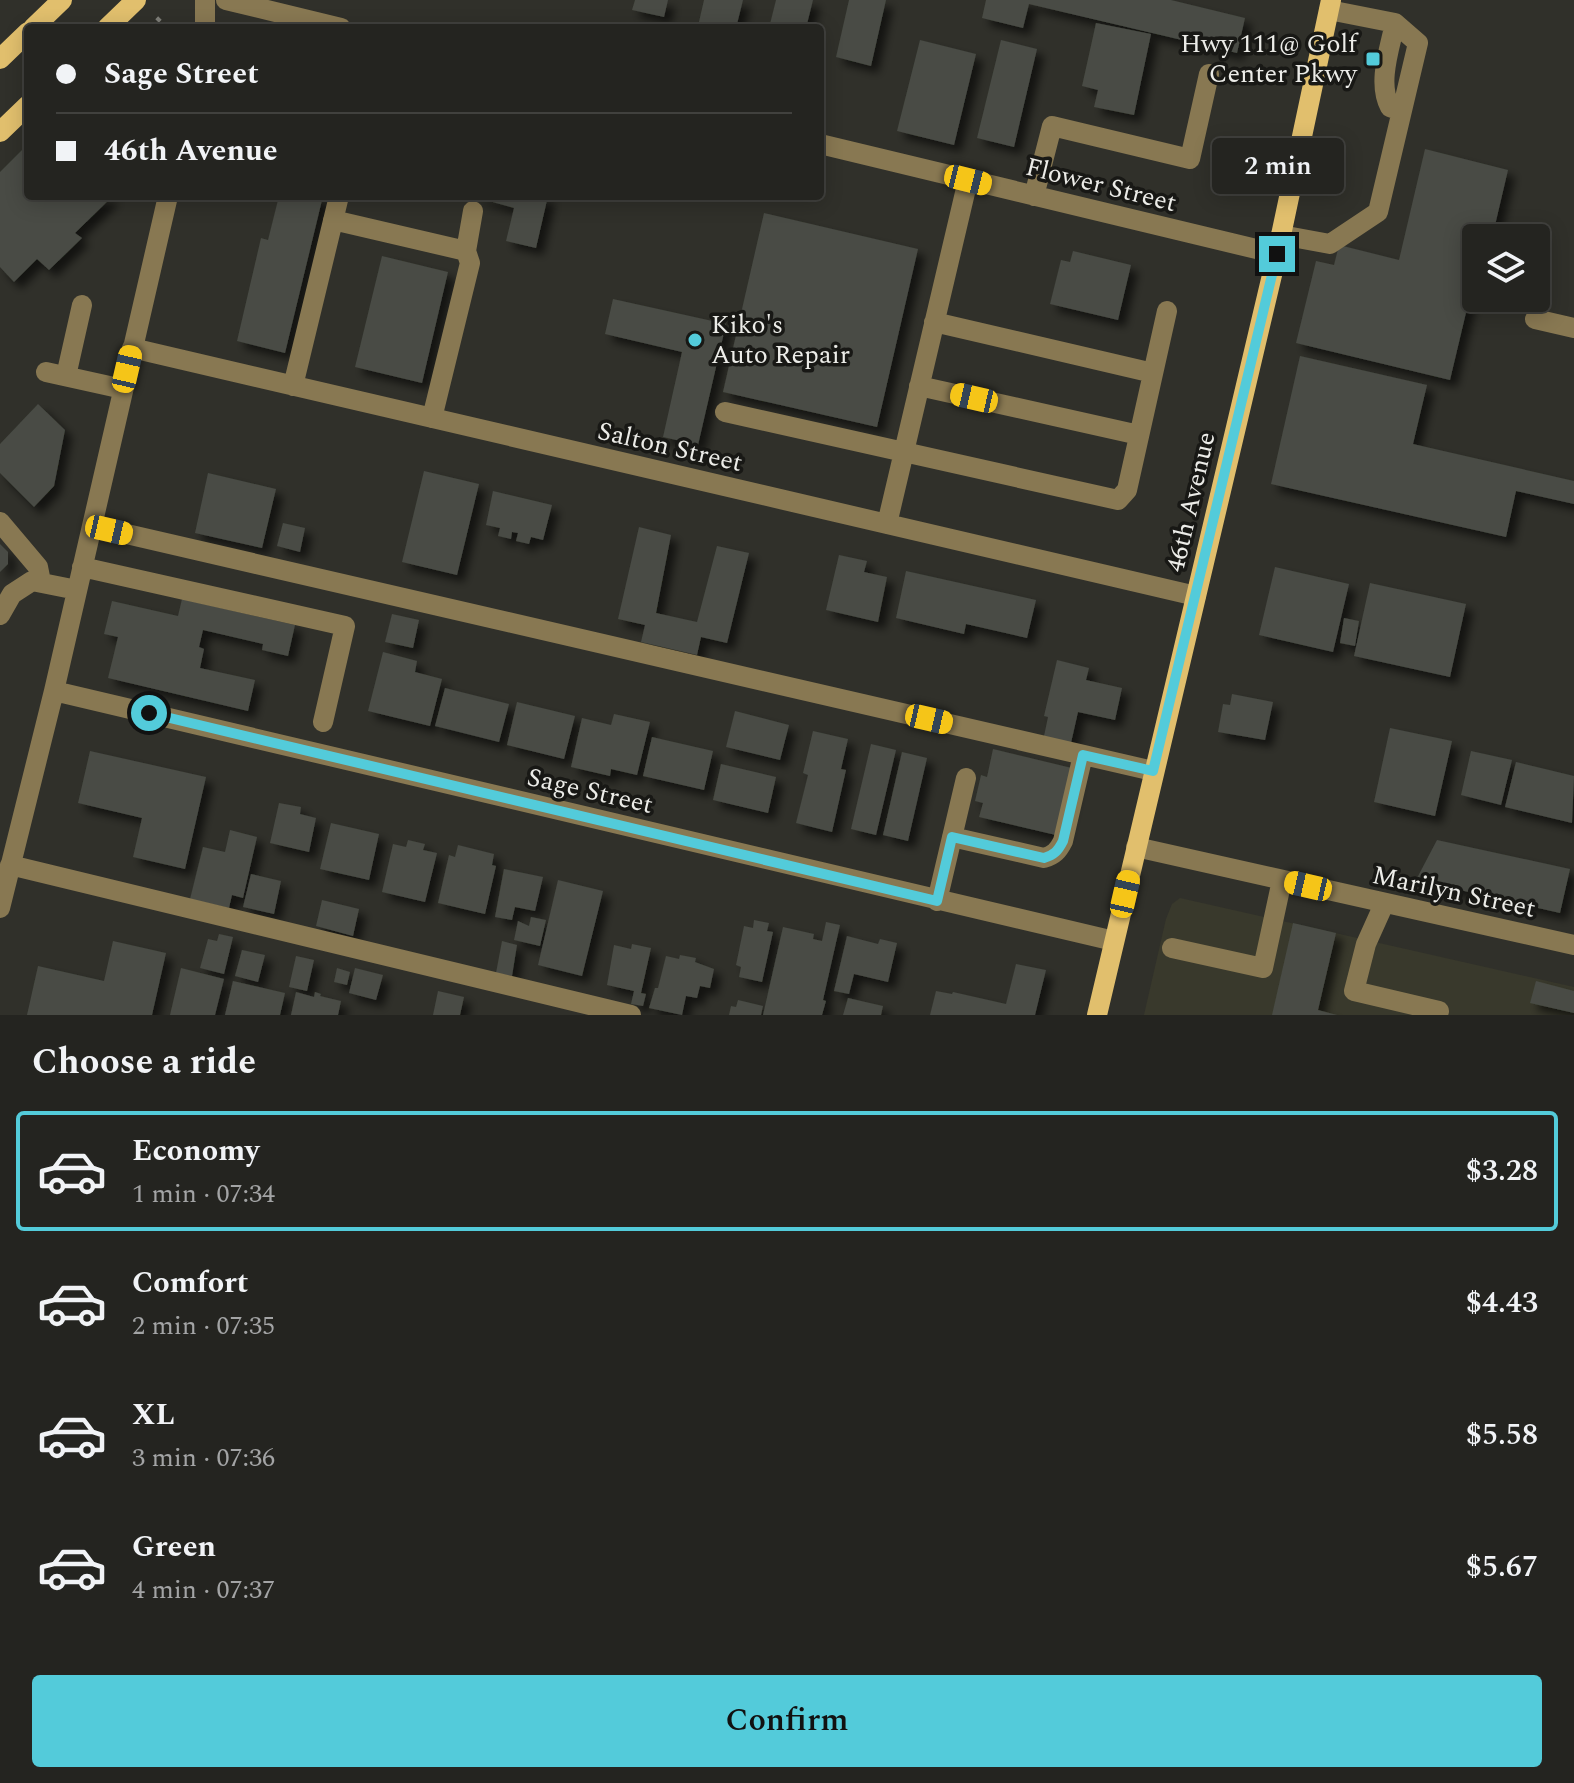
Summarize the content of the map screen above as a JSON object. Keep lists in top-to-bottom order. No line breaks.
{"streets":{"main road":["46th Avenue"],"street":["Flower Street","Salton Street","Sage Street","Marilyn Street"]},"crossings":[["Flower Street","46th Avenue"],["Salton Street","46th Avenue"],["46th Avenue","Sage Street"],["46th Avenue","Marilyn Street"]],"places":{"transit":["Hwy 111@ Golf Center Pkwy"],"other":["Kiko's Auto Repair"]},"page":{"banner":["Sage Street","46th Avenue"],"bubble":"2 min","heading":"Choose a ride","list":[{"name":"Economy","note":"1 min · 07:34","value":"$3.28"},{"name":"Comfort","note":"2 min · 07:35","value":"$4.43"},{"name":"XL","note":"3 min · 07:36","value":"$5.58"},{"name":"Green","note":"4 min · 07:37","value":"$5.67"}],"buttons":"Confirm"}}
